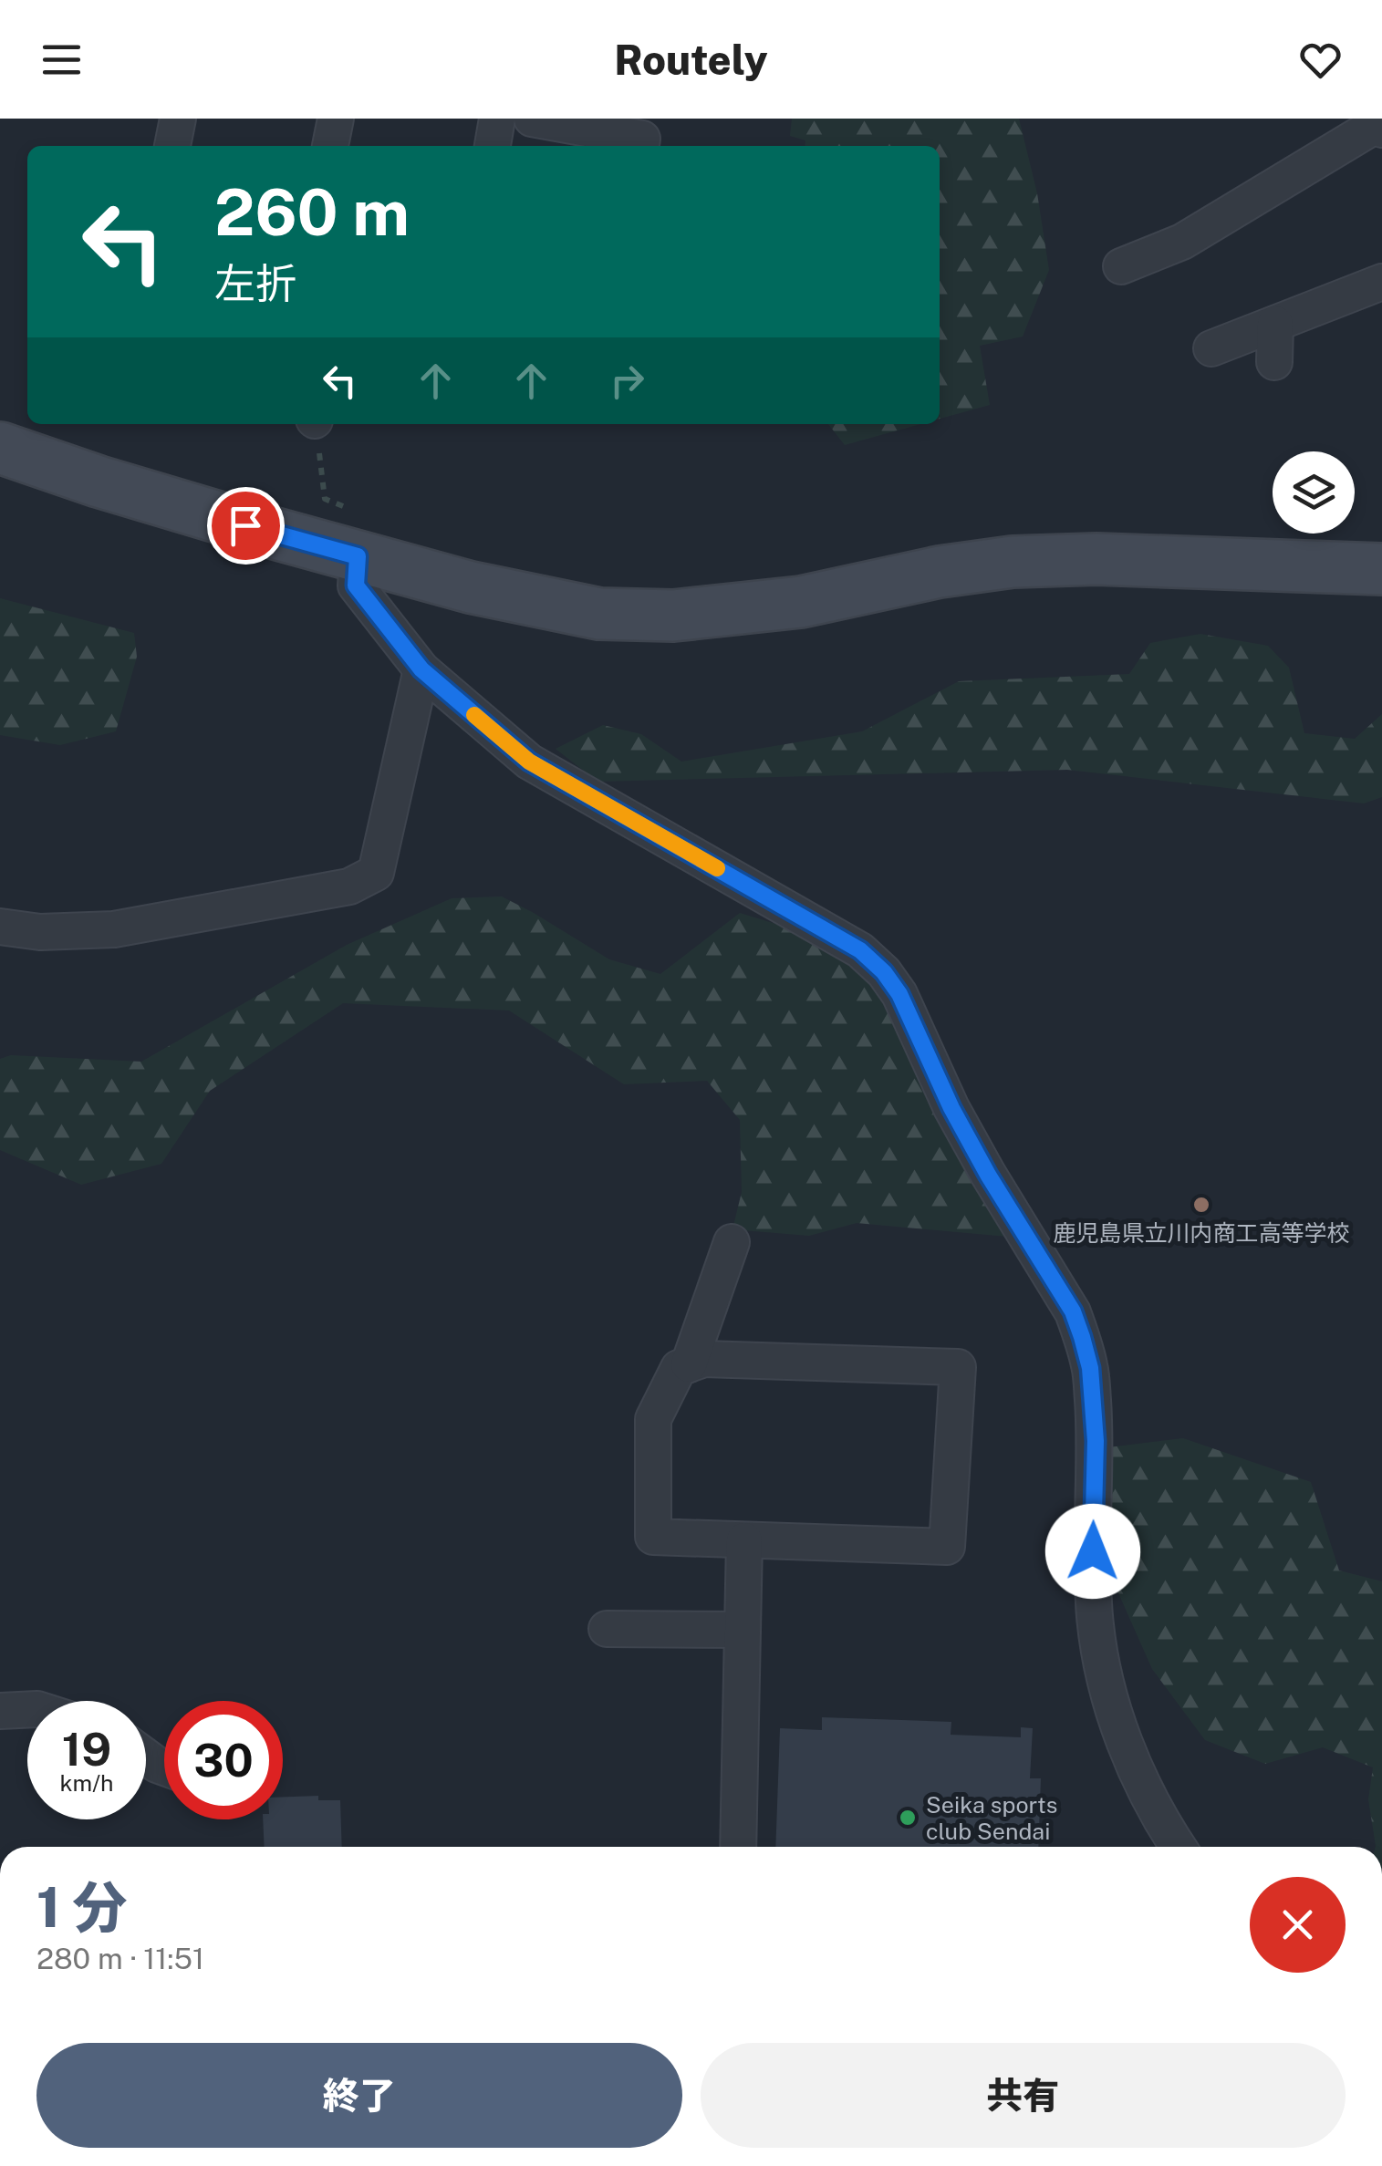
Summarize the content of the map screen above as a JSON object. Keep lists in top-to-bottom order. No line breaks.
{"places":["鹿児島県立川内商工高等学校","Seika sports club Sendai"],"page":{"header":"Routely","turn":["260 m","左折"],"speed":"19 km/h","limit":"30","heading":["1 分","280 m · 11:51"],"buttons":["終了","共有"]}}
